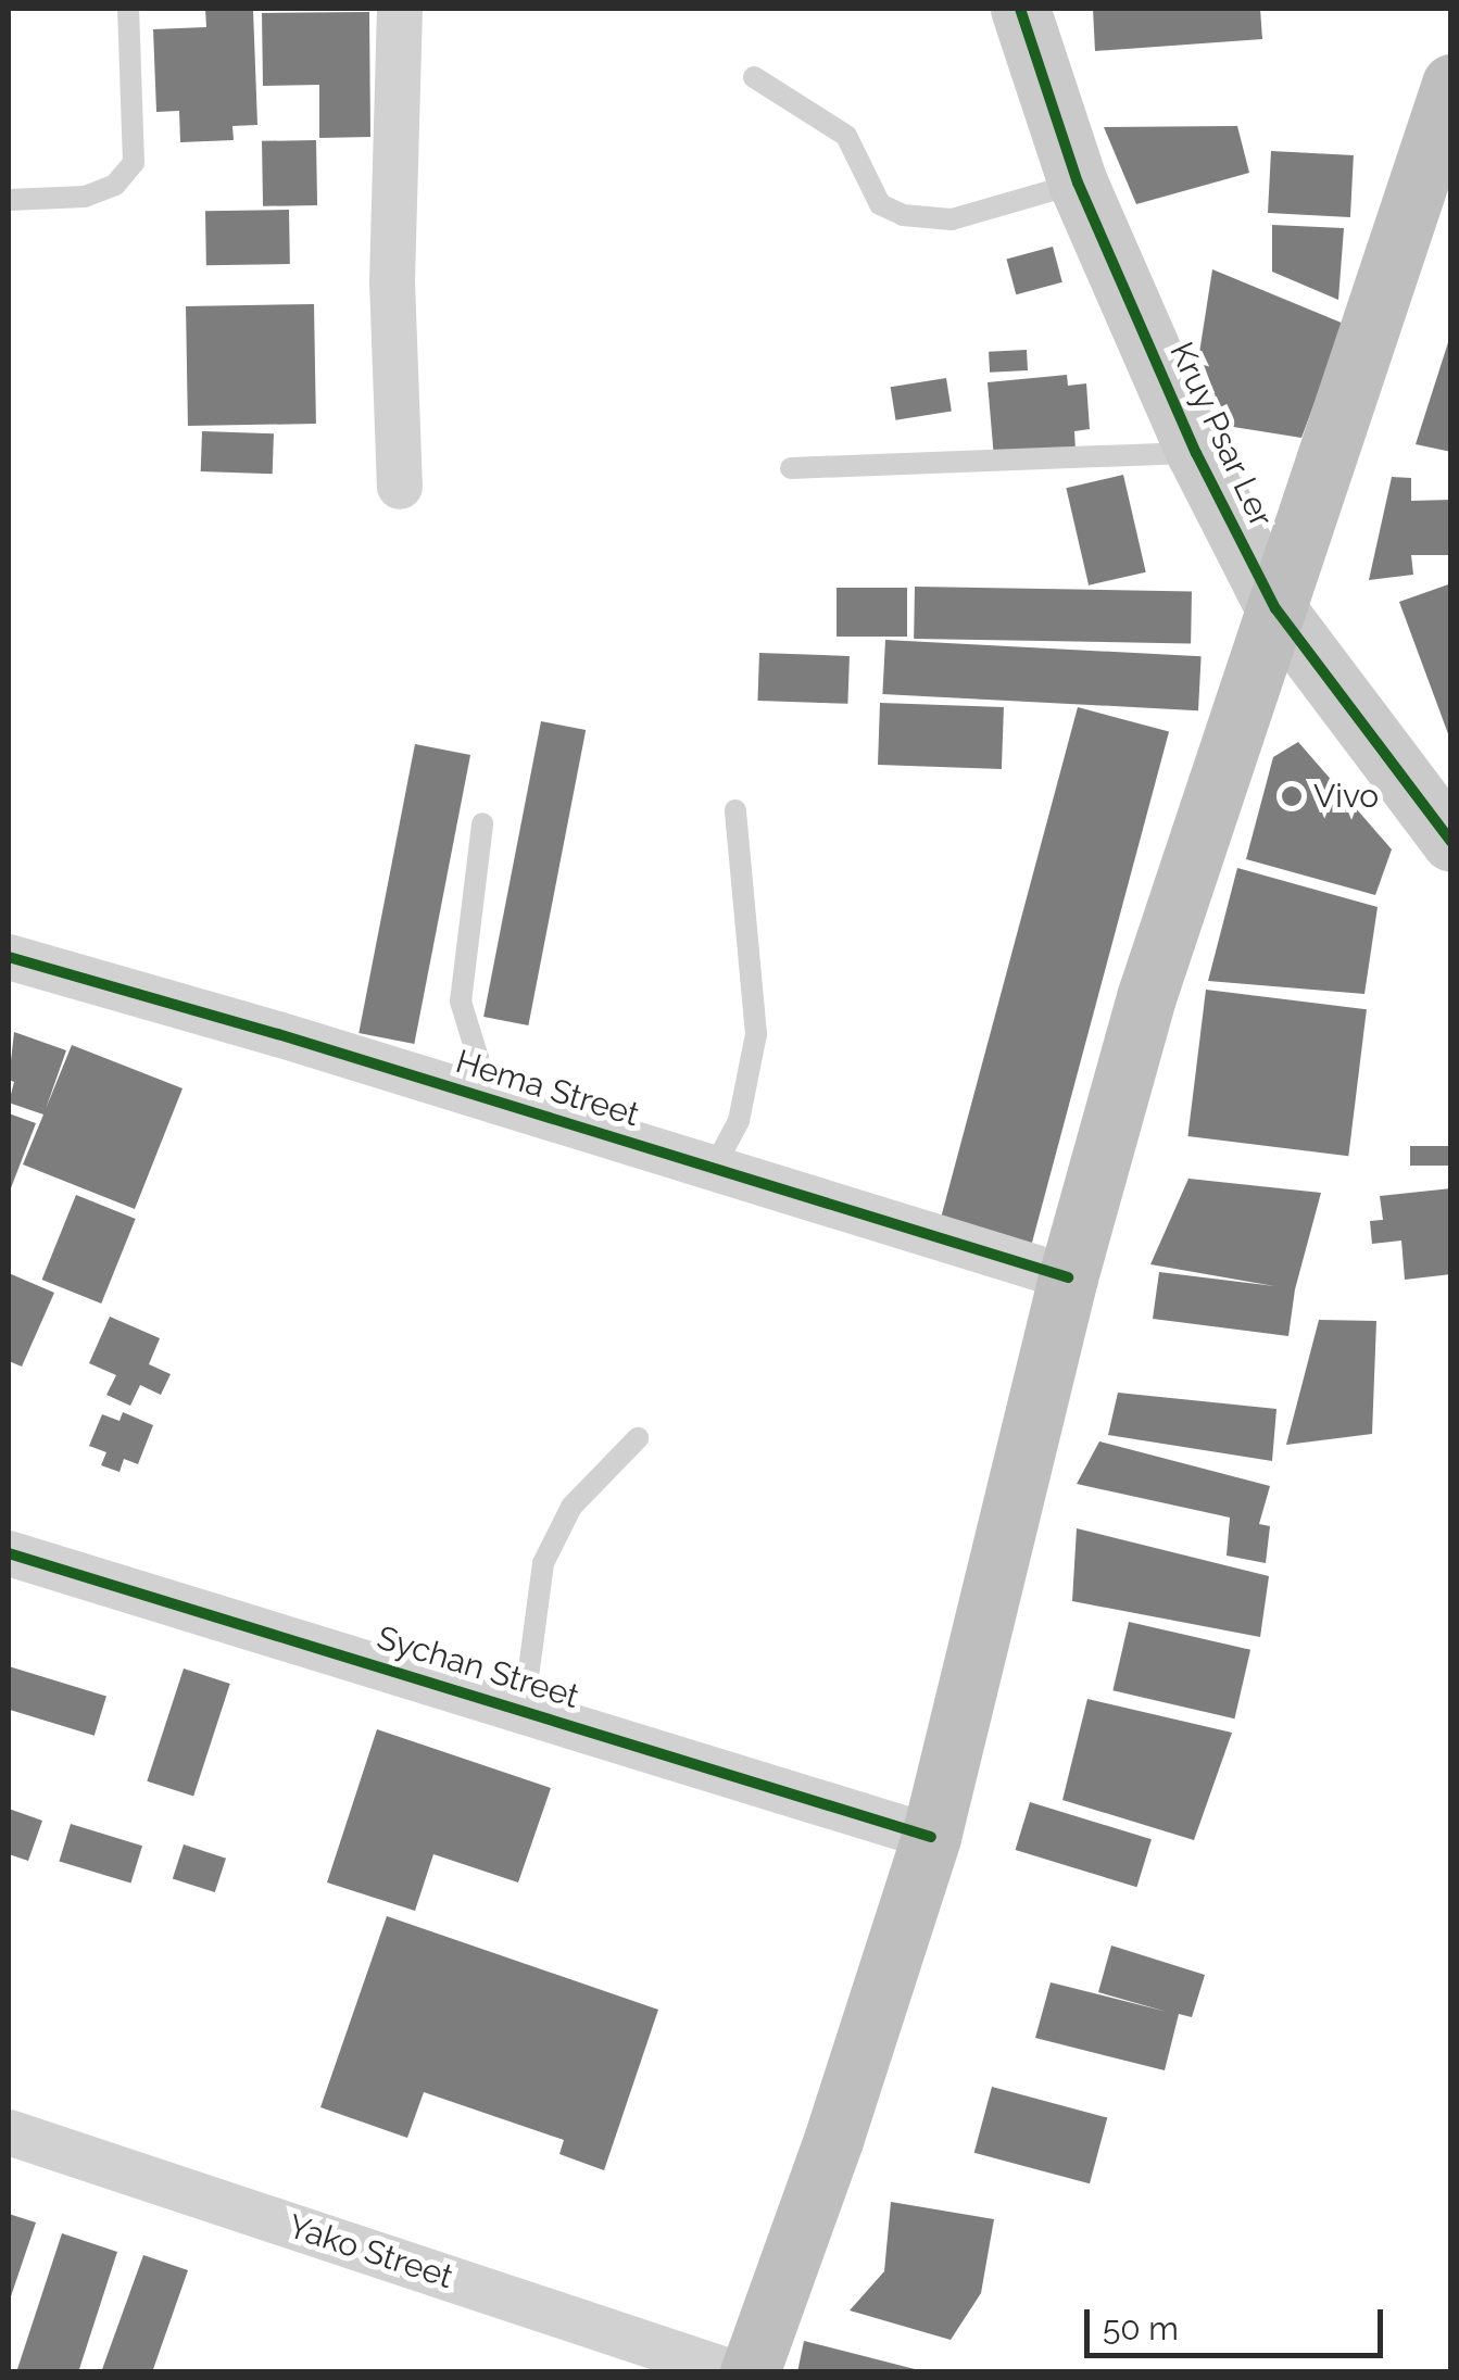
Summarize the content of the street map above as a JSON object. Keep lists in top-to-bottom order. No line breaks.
{"streets":{"street":["Kruy Psar Ler","Hema Street","Sychan Street","Yako Street"]},"places":["Vivo"],"scale_bar":"50 m"}
